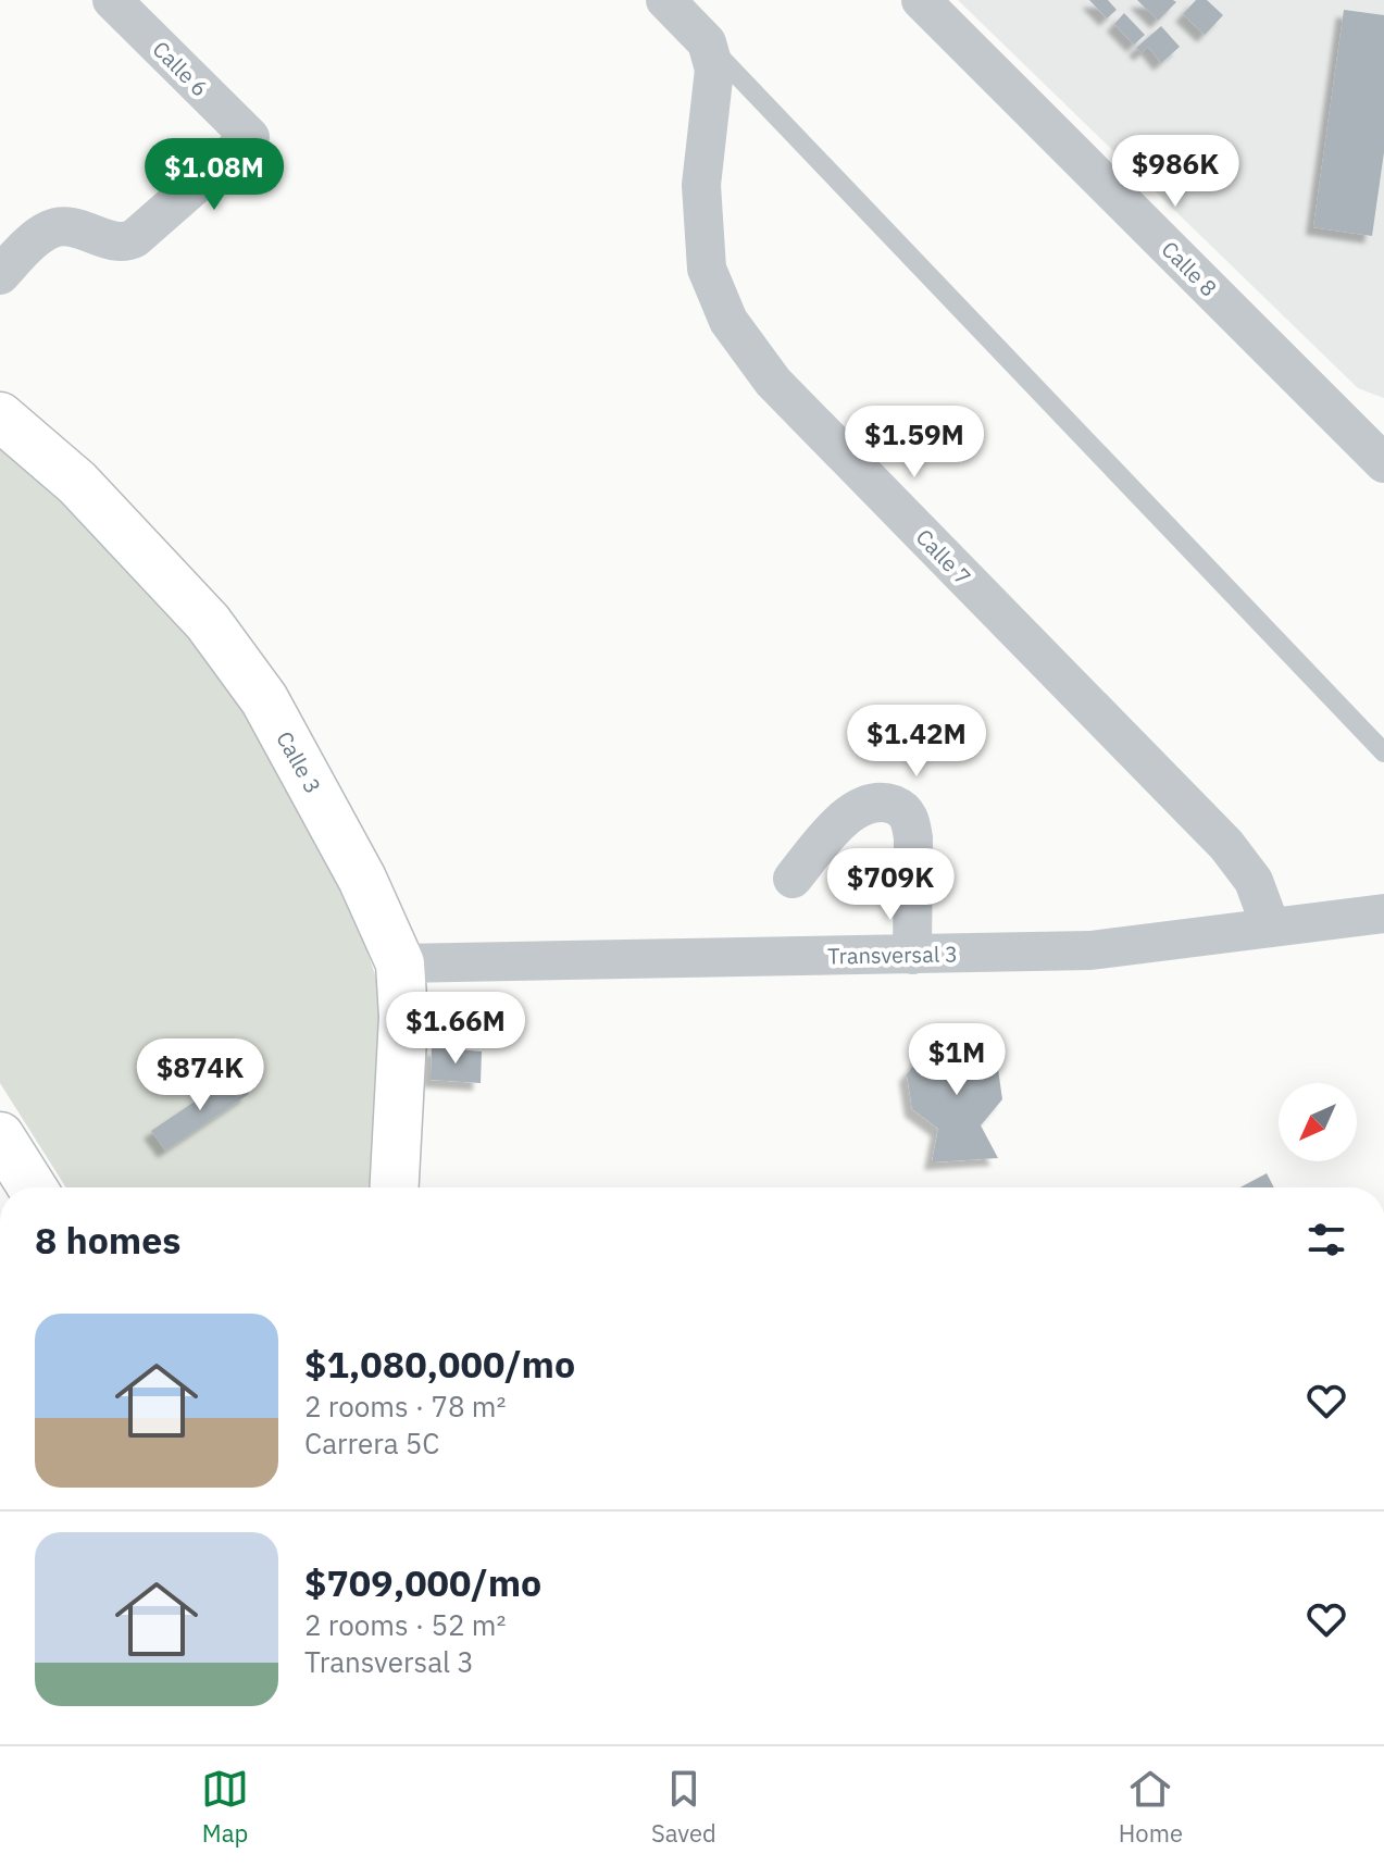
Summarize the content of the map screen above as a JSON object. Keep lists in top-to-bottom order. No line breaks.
{"streets":{"main road":["Calle 3"],"street":["Calle 6","Calle 8","Calle 7","Transversal 3"]},"crossings":[["Calle 7","Transversal 3"],["Calle 3","Transversal 3"]],"north":"bottom left","page":{"price":["$986K","$1.08M","$1.59M","$1.42M","$709K","$1.66M","$1M","$874K"],"heading":"8 homes","list":[{"name":"$1,080,000/mo","note":"2 rooms · 78 m² · Carrera 5C"},{"name":"$709,000/mo","note":"2 rooms · 52 m² · Transversal 3"}],"tabs":["Map","Saved","Home"]}}
